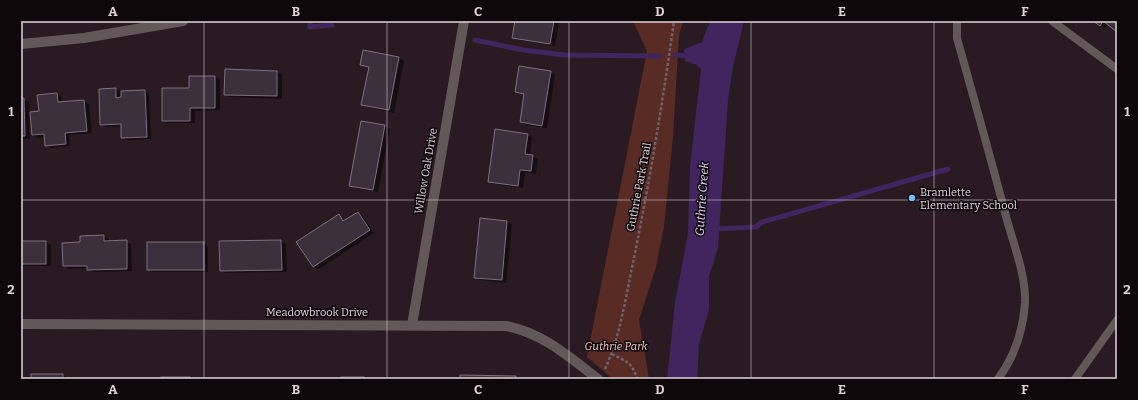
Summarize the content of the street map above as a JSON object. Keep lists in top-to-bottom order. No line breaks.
{"streets":{"street":["Willow Oak Drive","Meadowbrook Drive"],"path":["Guthrie Park Trail"]},"crossings":[["Willow Oak Drive","Meadowbrook Drive"]],"water":["Guthrie Creek"],"parks":["Guthrie Park"],"places":["Bramlette Elementary School"],"grid":{"columns":["A","B","C","D","E","F"],"rows":["1","2"]}}
